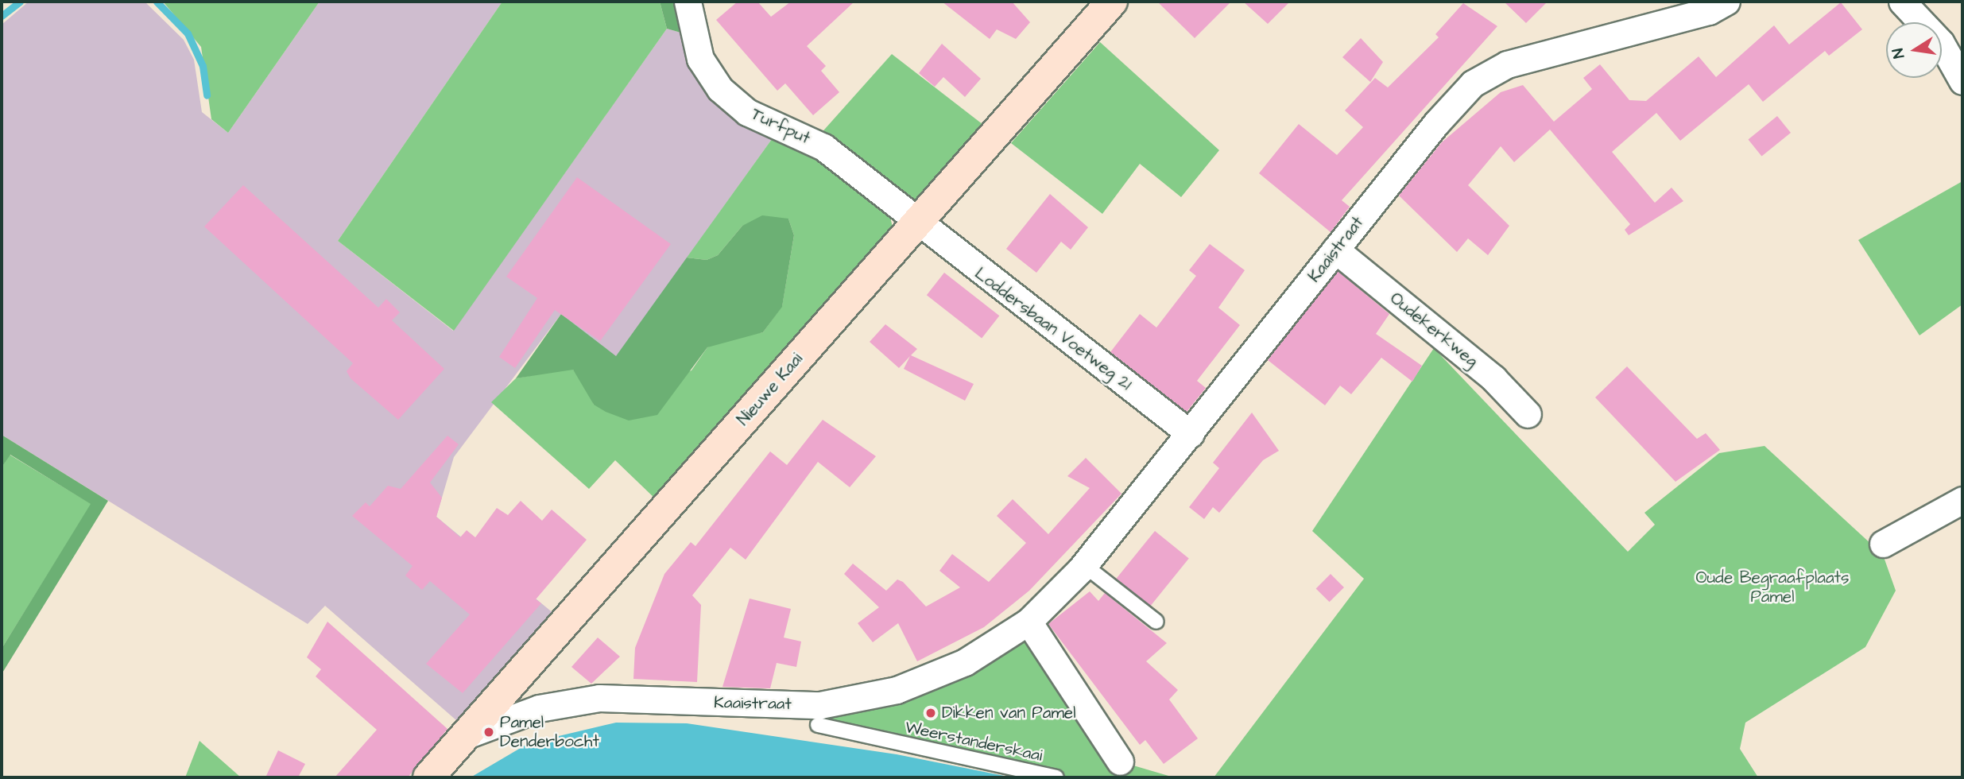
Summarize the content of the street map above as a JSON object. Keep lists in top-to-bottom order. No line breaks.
{"streets":{"main road":["Nieuwe Kaai"],"street":["Turfput","Kaaistraat","Loddersbaan Voetweg 21","Oudekerkweg"],"lane":["Weerstanderskaai"]},"crossings":[["Turfput","Loddersbaan Voetweg 21"],["Turfput","Nieuwe Kaai"],["Kaaistraat","Loddersbaan Voetweg 21"],["Kaaistraat","Oudekerkweg"],["Kaaistraat","Nieuwe Kaai"],["Loddersbaan Voetweg 21","Nieuwe Kaai"]],"parks":["Oude Begraafplaats Pamel"],"places":["Dikken van Pamel","Pamel Denderbocht"],"north":"left"}
